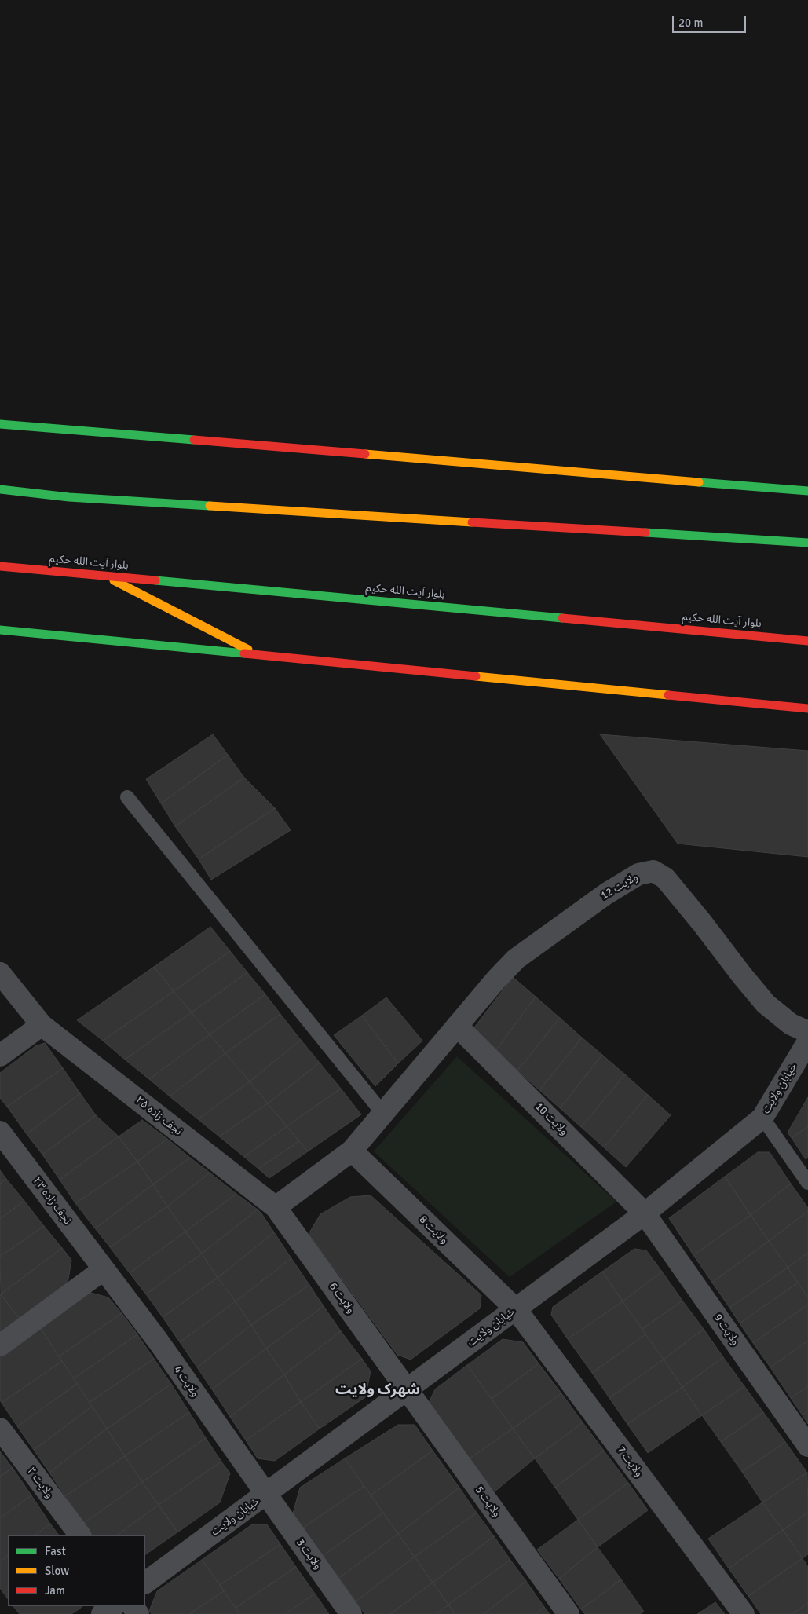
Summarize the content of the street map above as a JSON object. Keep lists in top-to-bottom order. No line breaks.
{"streets":{"main road":["بلوار آیت الله حکیم"],"street":["ولایت 12","خیابان ولایت","نجف زاده ۲۵","ولایت 10","نجف زاده ۲۳","ولایت 8","ولایت 6","ولایت 9","ولایت 4","ولایت 7","ولایت ۲","ولایت 5","ولایت 3"]},"crossings":[["ولایت 12","نجف زاده ۲۵"],["ولایت 12","ولایت 10"],["ولایت 12","ولایت 8"],["ولایت 12","ولایت 6"],["خیابان ولایت","ولایت 10"],["خیابان ولایت","ولایت 8"],["خیابان ولایت","ولایت 6"],["خیابان ولایت","ولایت 9"],["خیابان ولایت","ولایت 4"],["خیابان ولایت","ولایت 7"],["خیابان ولایت","ولایت 5"],["خیابان ولایت","ولایت 3"],["نجف زاده ۲۵","ولایت 6"],["ولایت 10","ولایت 9"],["نجف زاده ۲۳","ولایت 4"],["ولایت 8","ولایت 7"],["ولایت 6","ولایت 5"],["ولایت 4","ولایت 3"]],"districts":["شهرک ولایت"],"legend":["Fast","Slow","Jam"],"scale_bar":"20 m"}
